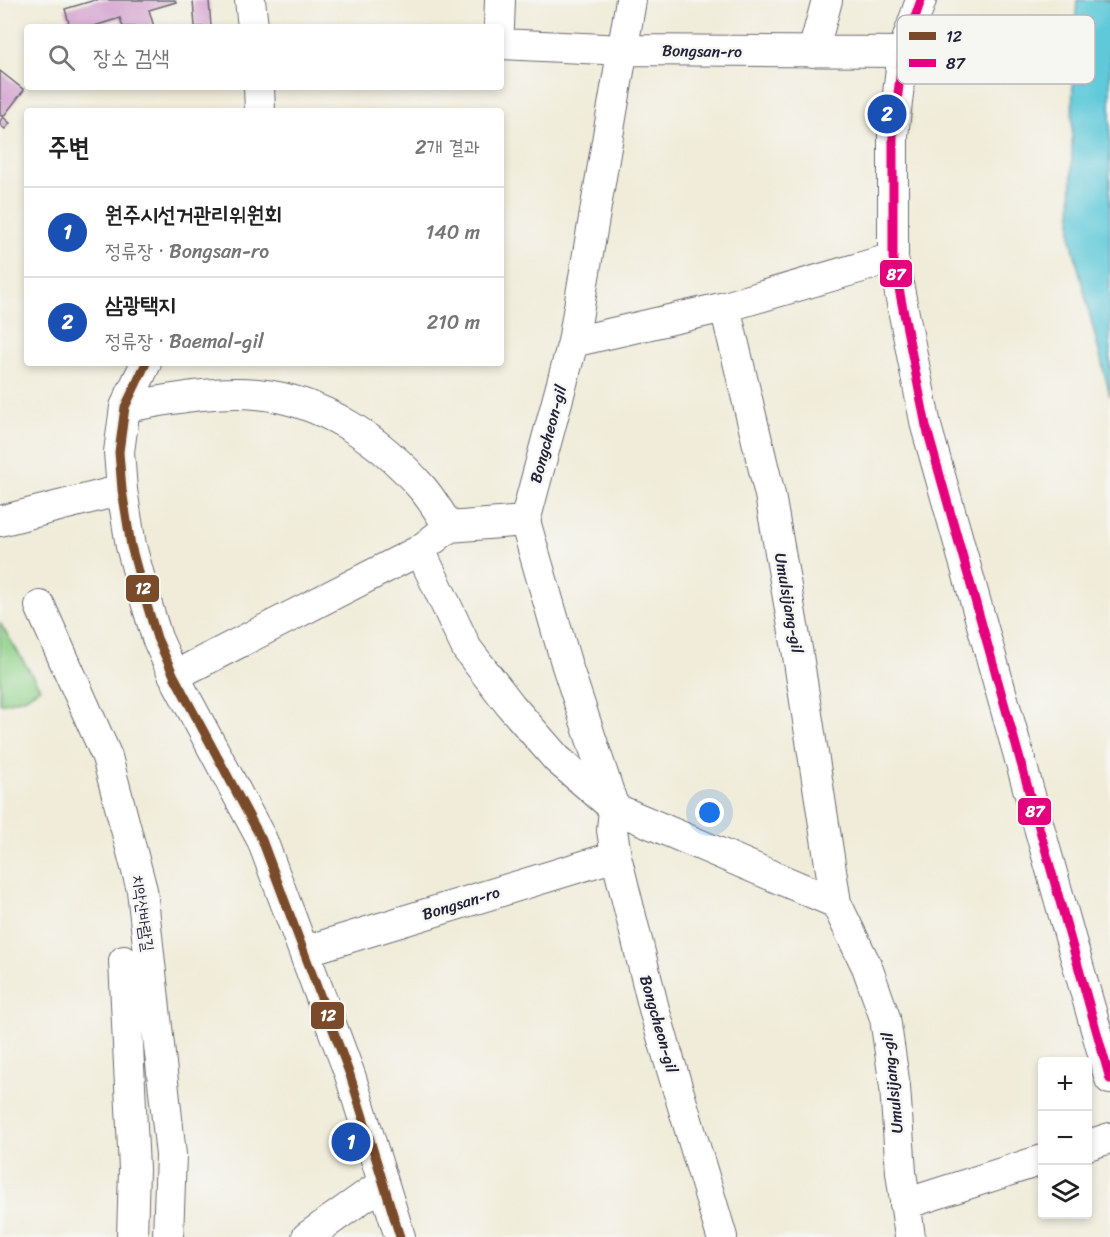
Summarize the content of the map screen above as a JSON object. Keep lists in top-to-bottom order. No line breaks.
{"streets":{"street":["Bongsan-ro","Bongcheon-gil","Umulsijang-gil","치악산바람길"]},"crossings":[["Bongsan-ro","Bongcheon-gil"]],"lines":["transit line 87","transit line 12"],"legend":["12","87"],"page":{"search":"장소 검색","pins":["2","1"],"heading":["주변","2개 결과"],"list":[{"mark":"1","name":"원주시선거관리위원회","note":"정류장 · Bongsan-ro","value":"140 m"},{"mark":"2","name":"삼광택지","note":"정류장 · Baemal-gil","value":"210 m"}],"map_buttons":["+","−"]}}
